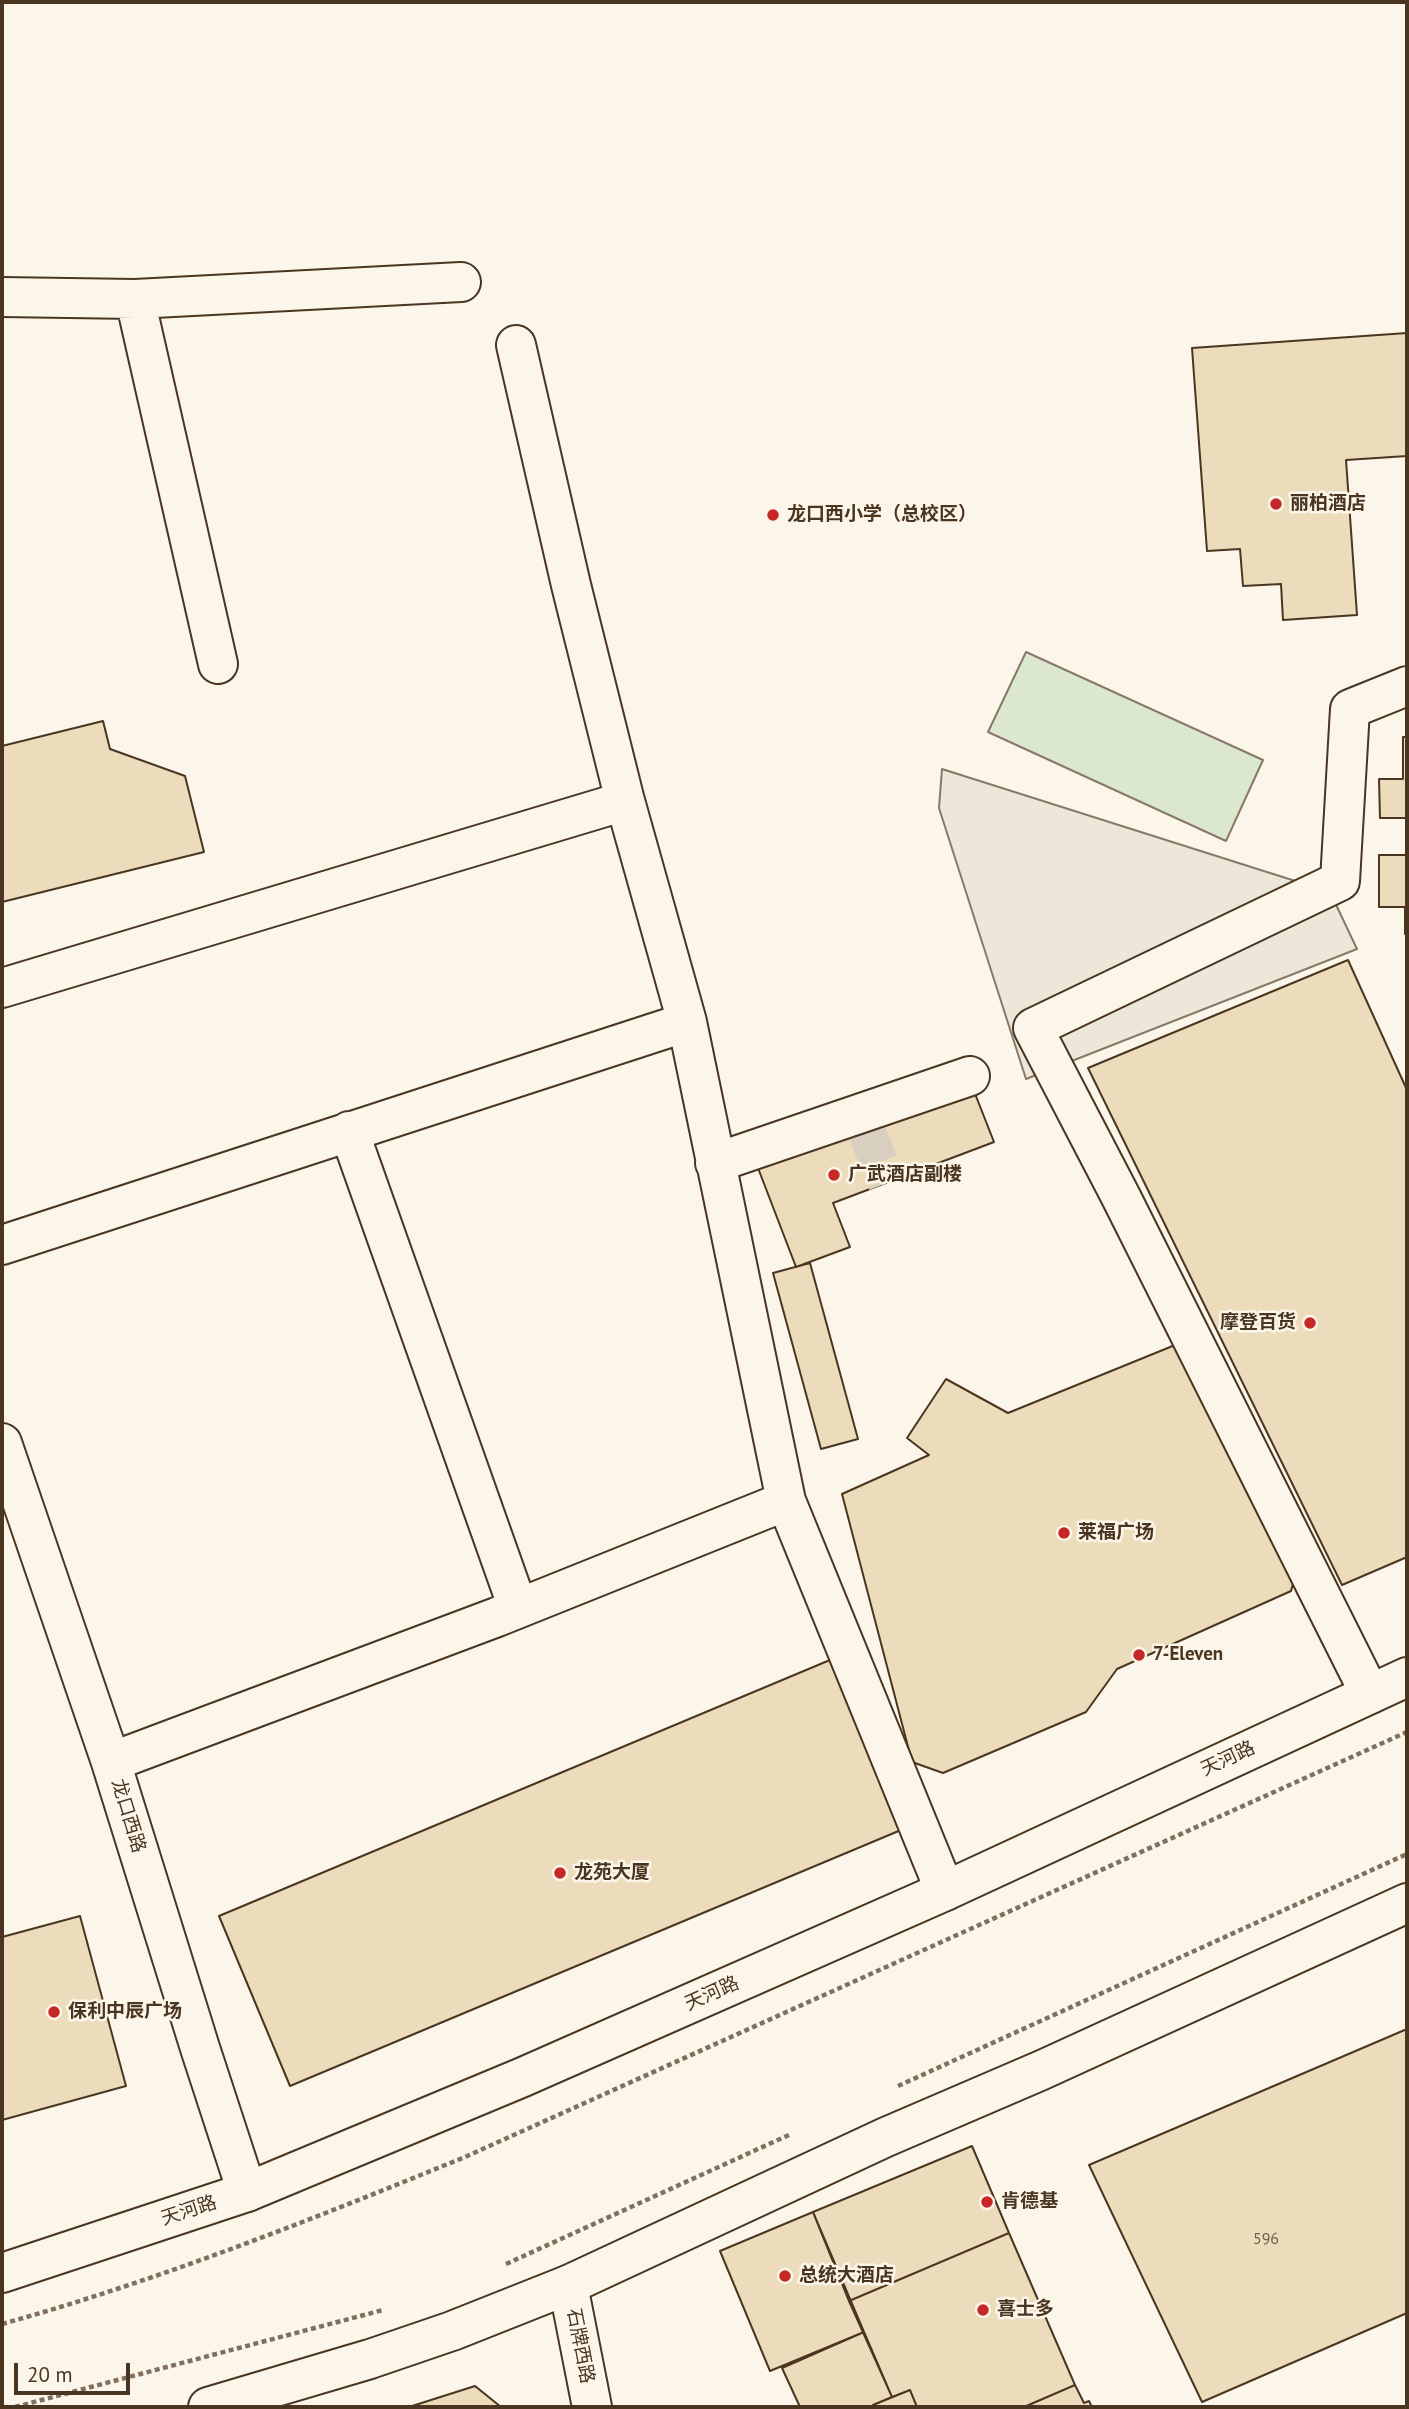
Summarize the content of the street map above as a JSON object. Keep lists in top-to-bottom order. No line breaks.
{"streets":{"main road":["天河路","龙口西路","石牌西路"]},"crossings":[["天河路","龙口西路"]],"places":["丽柏酒店","龙口西小学（总校区）","广武酒店副楼","摩登百货","莱福广场","7-Eleven","龙苑大厦","保利中辰广场","肯德基","总统大酒店","喜士多"],"house_numbers":["596"],"scale_bar":"20 m"}
